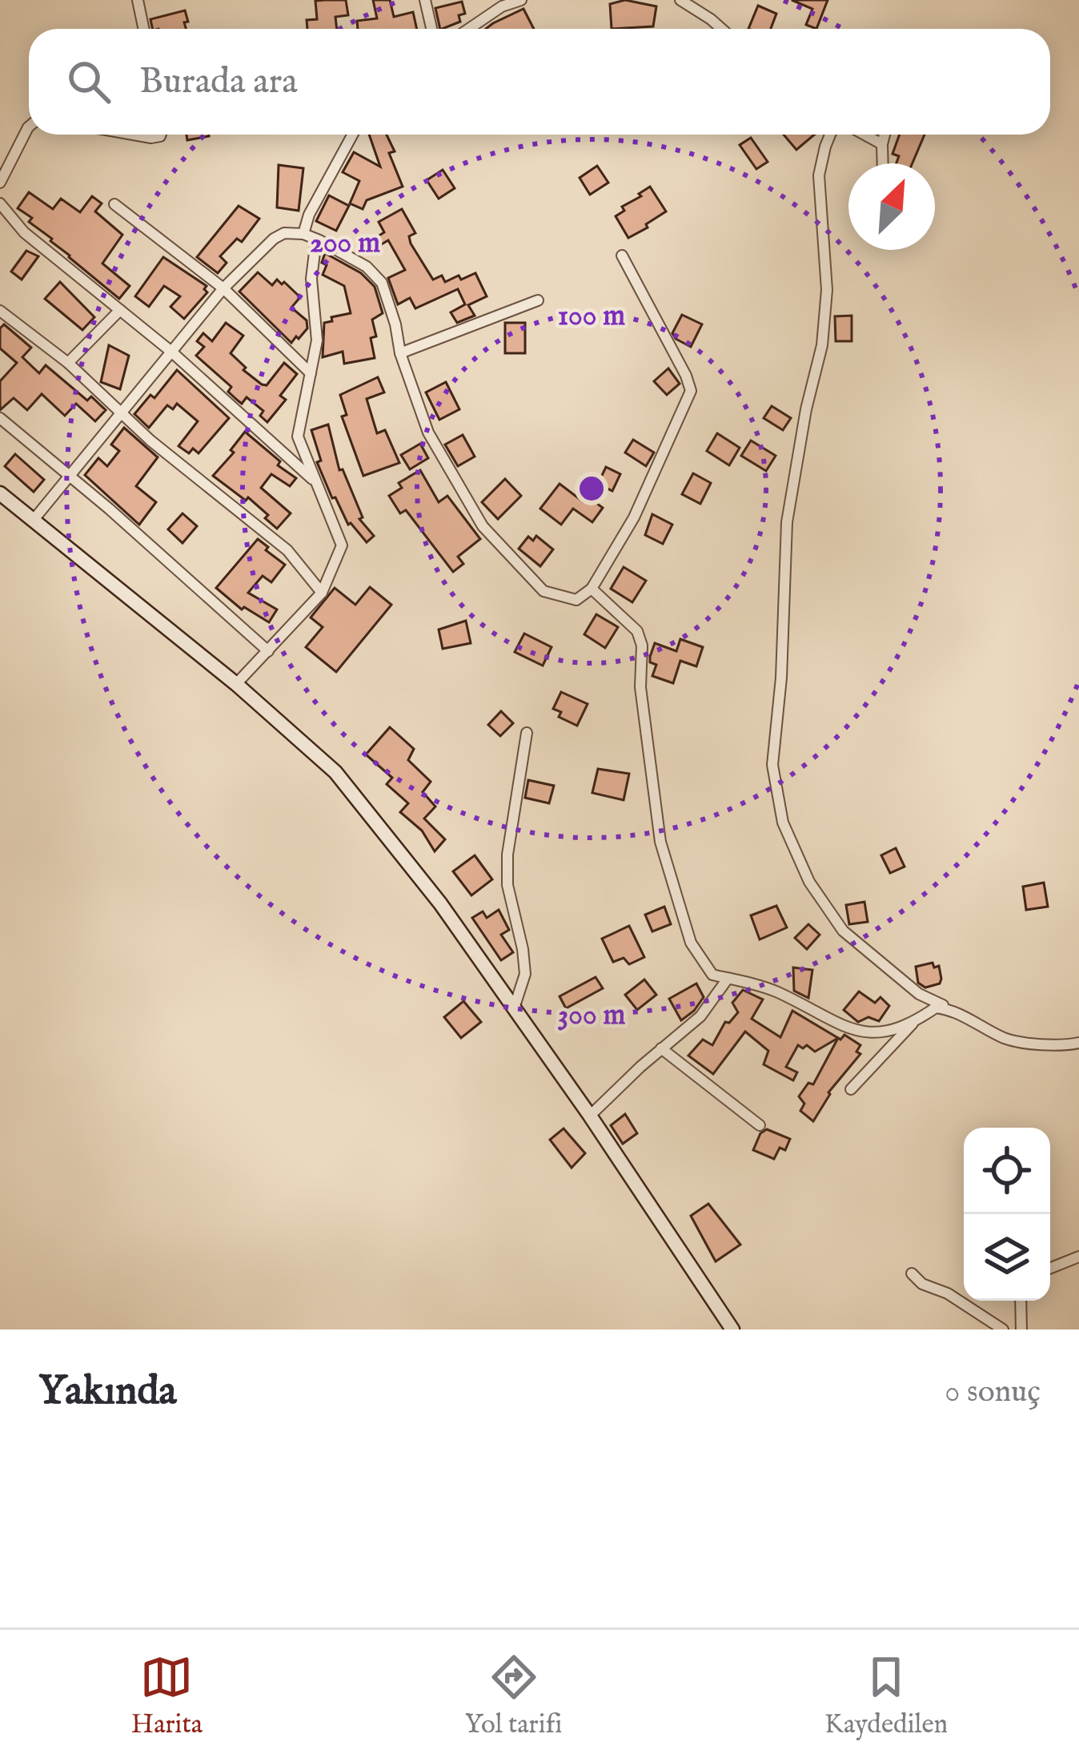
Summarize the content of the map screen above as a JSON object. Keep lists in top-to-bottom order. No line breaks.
{"north":"top right","page":{"search":"Burada ara","heading":["Yakında","0 sonuç"],"nav":["Harita","Yol tarifi","Kaydedilen"]},"rings":["200 m","100 m","300 m"]}
